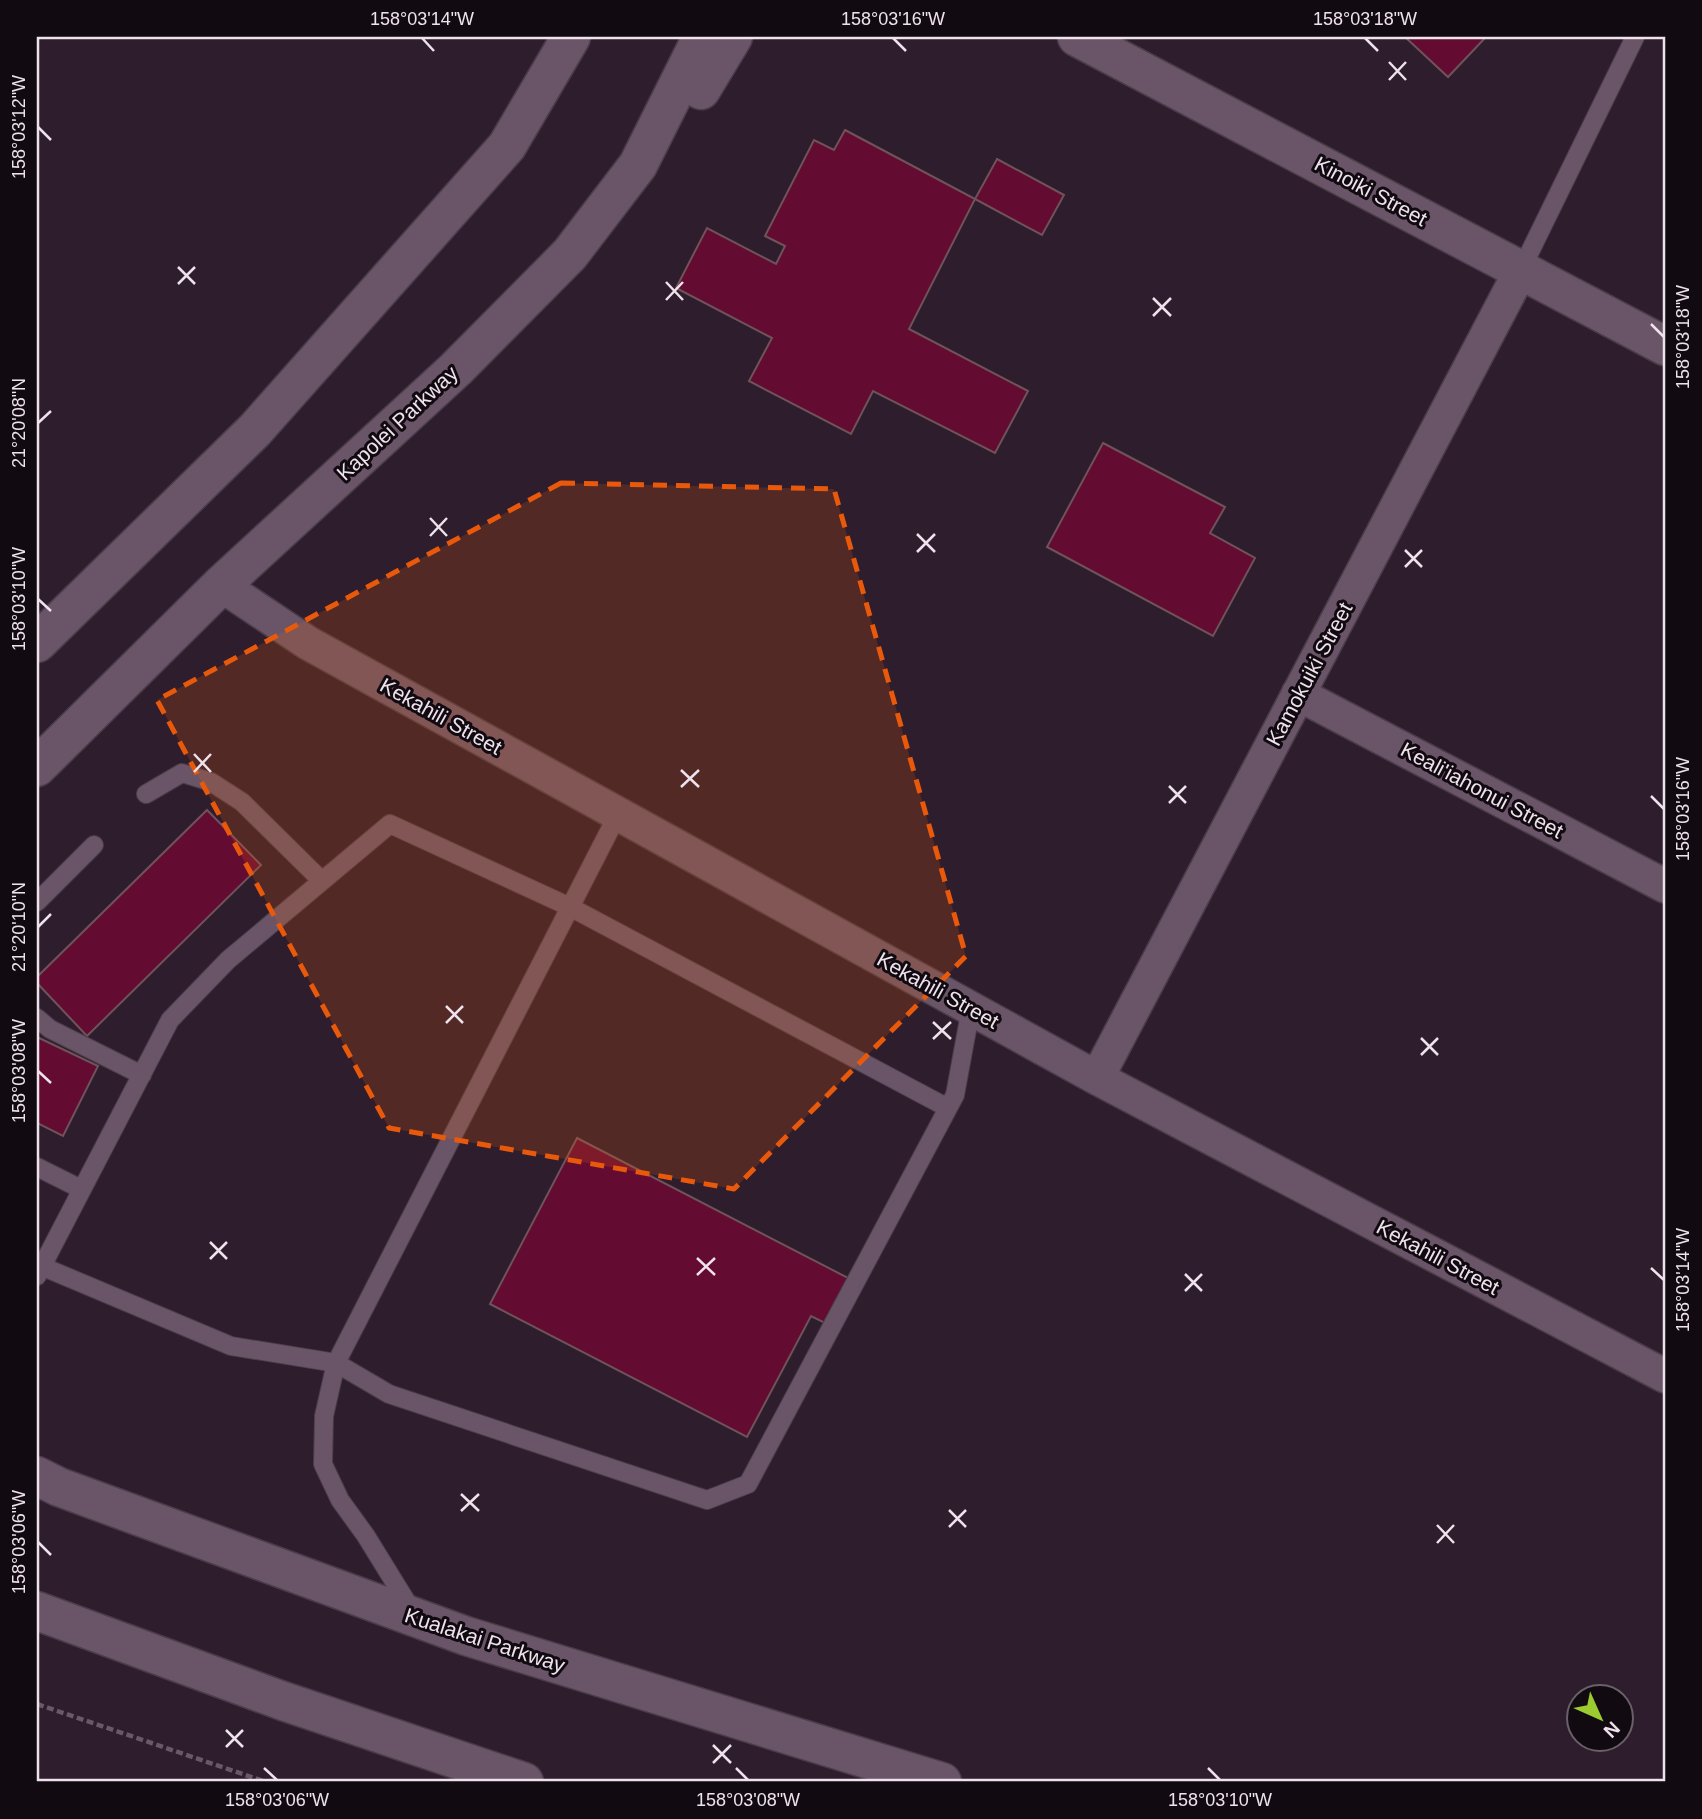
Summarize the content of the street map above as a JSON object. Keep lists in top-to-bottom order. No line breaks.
{"streets":{"main road":["Kinoiki Street","Kapolei Parkway","Kualakai Parkway"],"street":["Kamokuiki Street","Kekahili Street","Keali'iahonui Street"]},"crossings":[["Kinoiki Street","Kamokuiki Street"],["Kapolei Parkway","Kekahili Street"],["Kamokuiki Street","Kekahili Street"],["Kamokuiki Street","Keali'iahonui Street"]],"north":"bottom right","coordinates":["158°03'14\"W","158°03'16\"W","158°03'18\"W","158°03'12\"W","21°20'08\"N","158°03'10\"W","21°20'10\"N","158°03'08\"W","158°03'06\"W"]}
